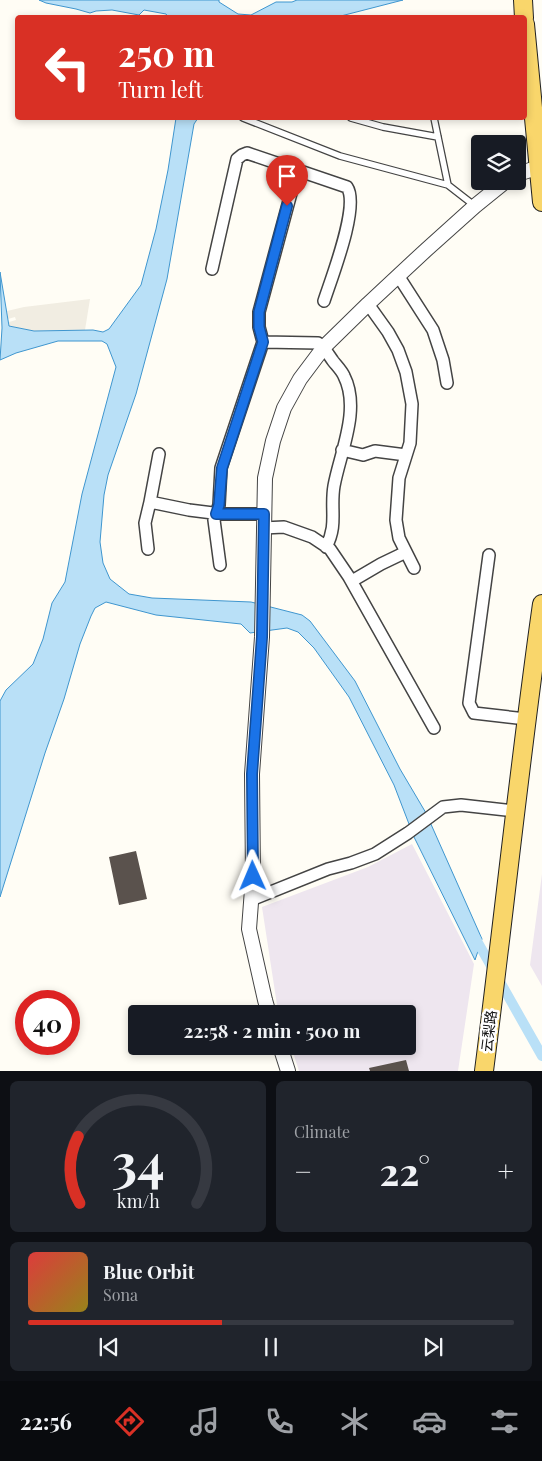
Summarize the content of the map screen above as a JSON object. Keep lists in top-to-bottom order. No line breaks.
{"streets":{"main road":["云梨路"]},"page":{"turn":["250 m","Turn left"],"limit":"40","trip":"22:58 · 2 min · 500 m","tile":"Climate","heat":["−","22°","+"],"song":["Blue Orbit","Sona"],"tabs":"22:56","gauge":["34","km/h"]}}
